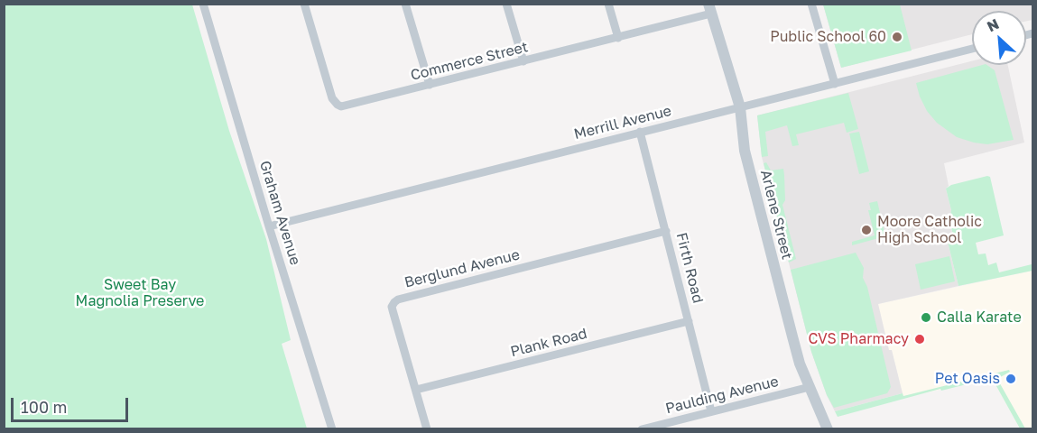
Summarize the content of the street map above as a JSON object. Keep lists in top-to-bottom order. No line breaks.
{"streets":{"street":["Commerce Street","Merrill Avenue","Graham Avenue","Arlene Street","Firth Road","Berglund Avenue","Plank Road","Paulding Avenue"]},"crossings":[["Commerce Street","Arlene Street"],["Merrill Avenue","Graham Avenue"],["Merrill Avenue","Arlene Street"],["Merrill Avenue","Firth Road"],["Arlene Street","Paulding Avenue"],["Firth Road","Berglund Avenue"],["Firth Road","Plank Road"],["Firth Road","Paulding Avenue"],["Berglund Avenue","Plank Road"]],"parks":["Sweet Bay Magnolia Preserve"],"places":["Public School 60","Moore Catholic High School","Calla Karate","CVS Pharmacy","Pet Oasis"],"scale_bar":"100 m","north":"top left"}
